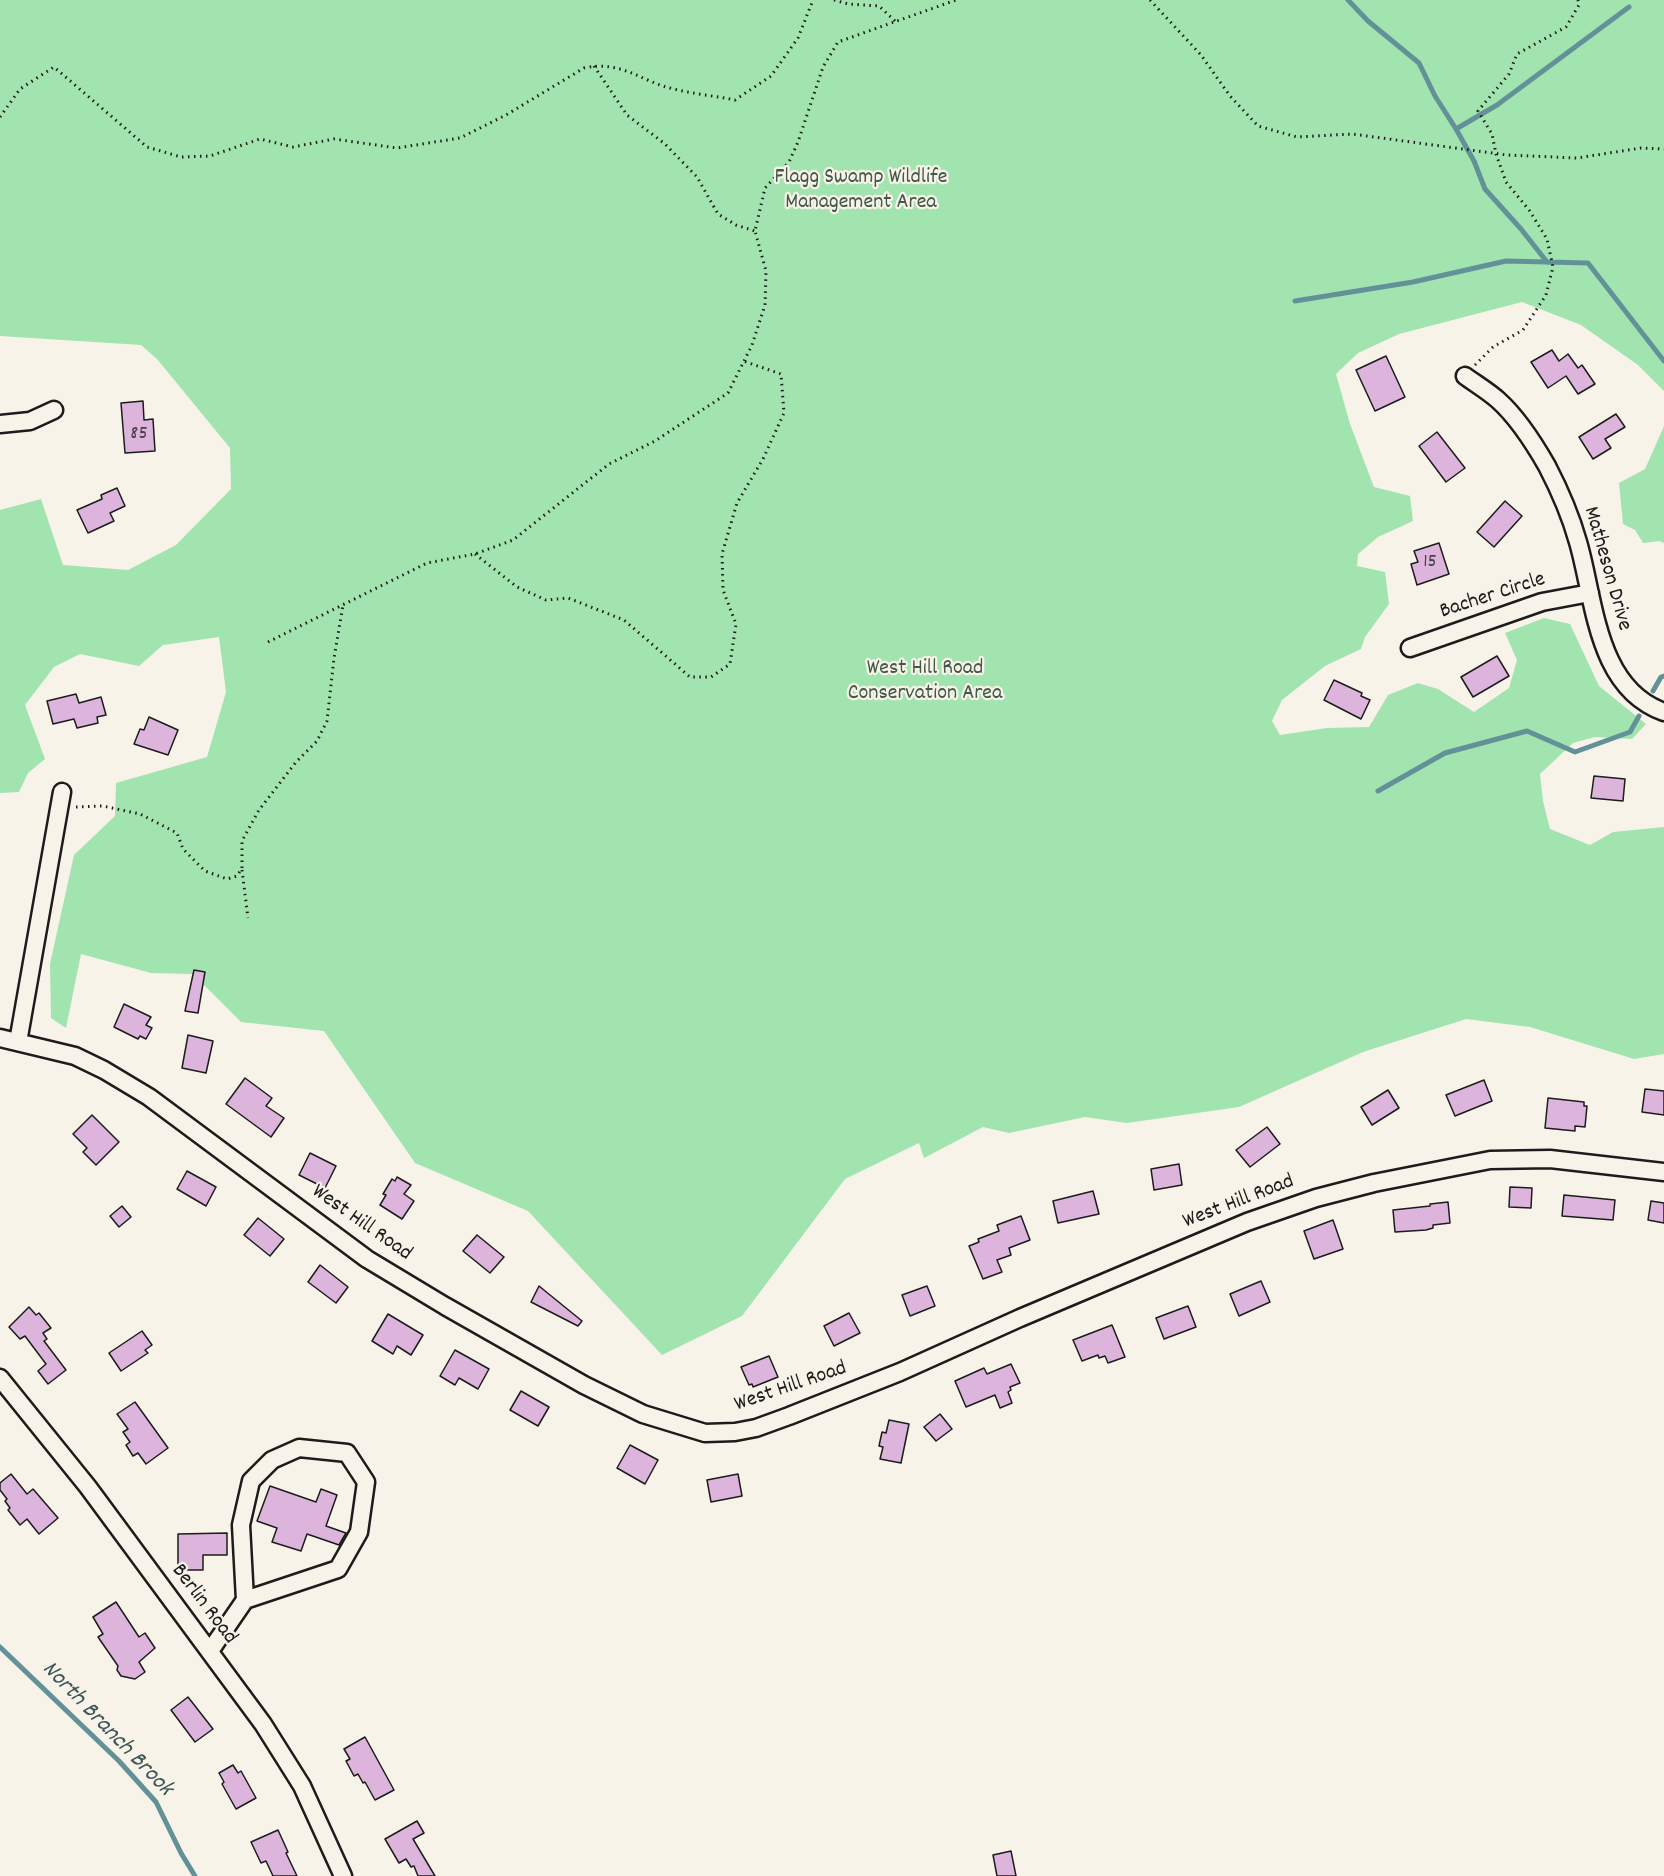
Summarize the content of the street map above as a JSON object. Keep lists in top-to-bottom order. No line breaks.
{"streets":{"street":["Matheson Drive","Bacher Circle","West Hill Road","Berlin Road"]},"crossings":[["Matheson Drive","Bacher Circle"]],"water":["North Branch Brook"],"parks":["Flagg Swamp Wildlife Management Area","West Hill Road Conservation Area"],"house_numbers":["85","15"]}
